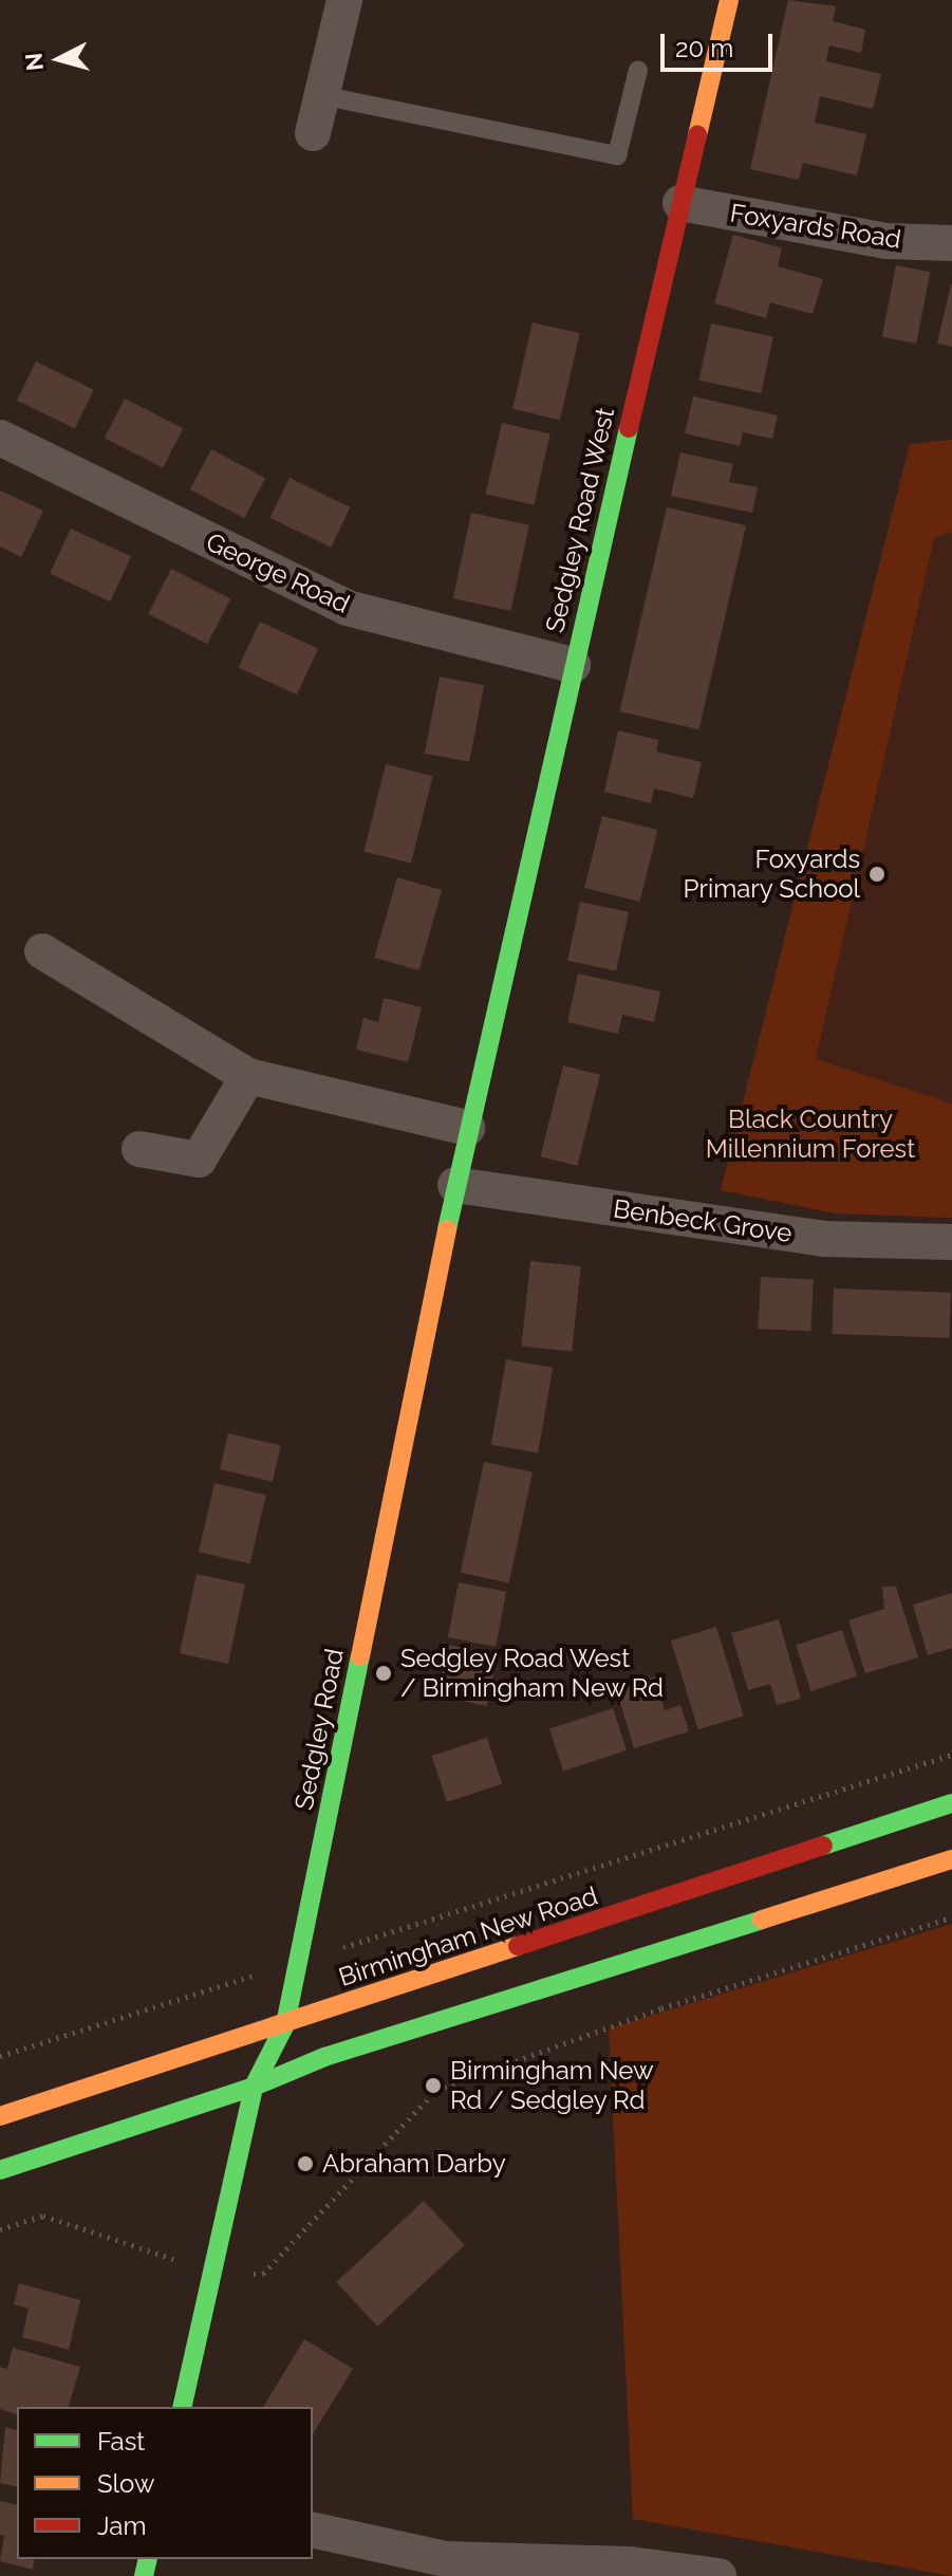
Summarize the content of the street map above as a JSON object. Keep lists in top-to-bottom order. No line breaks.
{"streets":{"main road":["Sedgley Road West","Sedgley Road","Birmingham New Road"],"street":["Foxyards Road","George Road","Benbeck Grove"]},"crossings":[["Foxyards Road","Sedgley Road West"],["Sedgley Road West","George Road"],["Sedgley Road West","Sedgley Road"],["Benbeck Grove","Sedgley Road"],["Sedgley Road","Birmingham New Road"]],"parks":["Black Country Millennium Forest"],"places":["Foxyards Primary School","Sedgley Road West / Birmingham New Rd","Birmingham New Rd / Sedgley Rd","Abraham Darby"],"legend":["Fast","Slow","Jam"],"scale_bar":"20 m","north":"left"}
